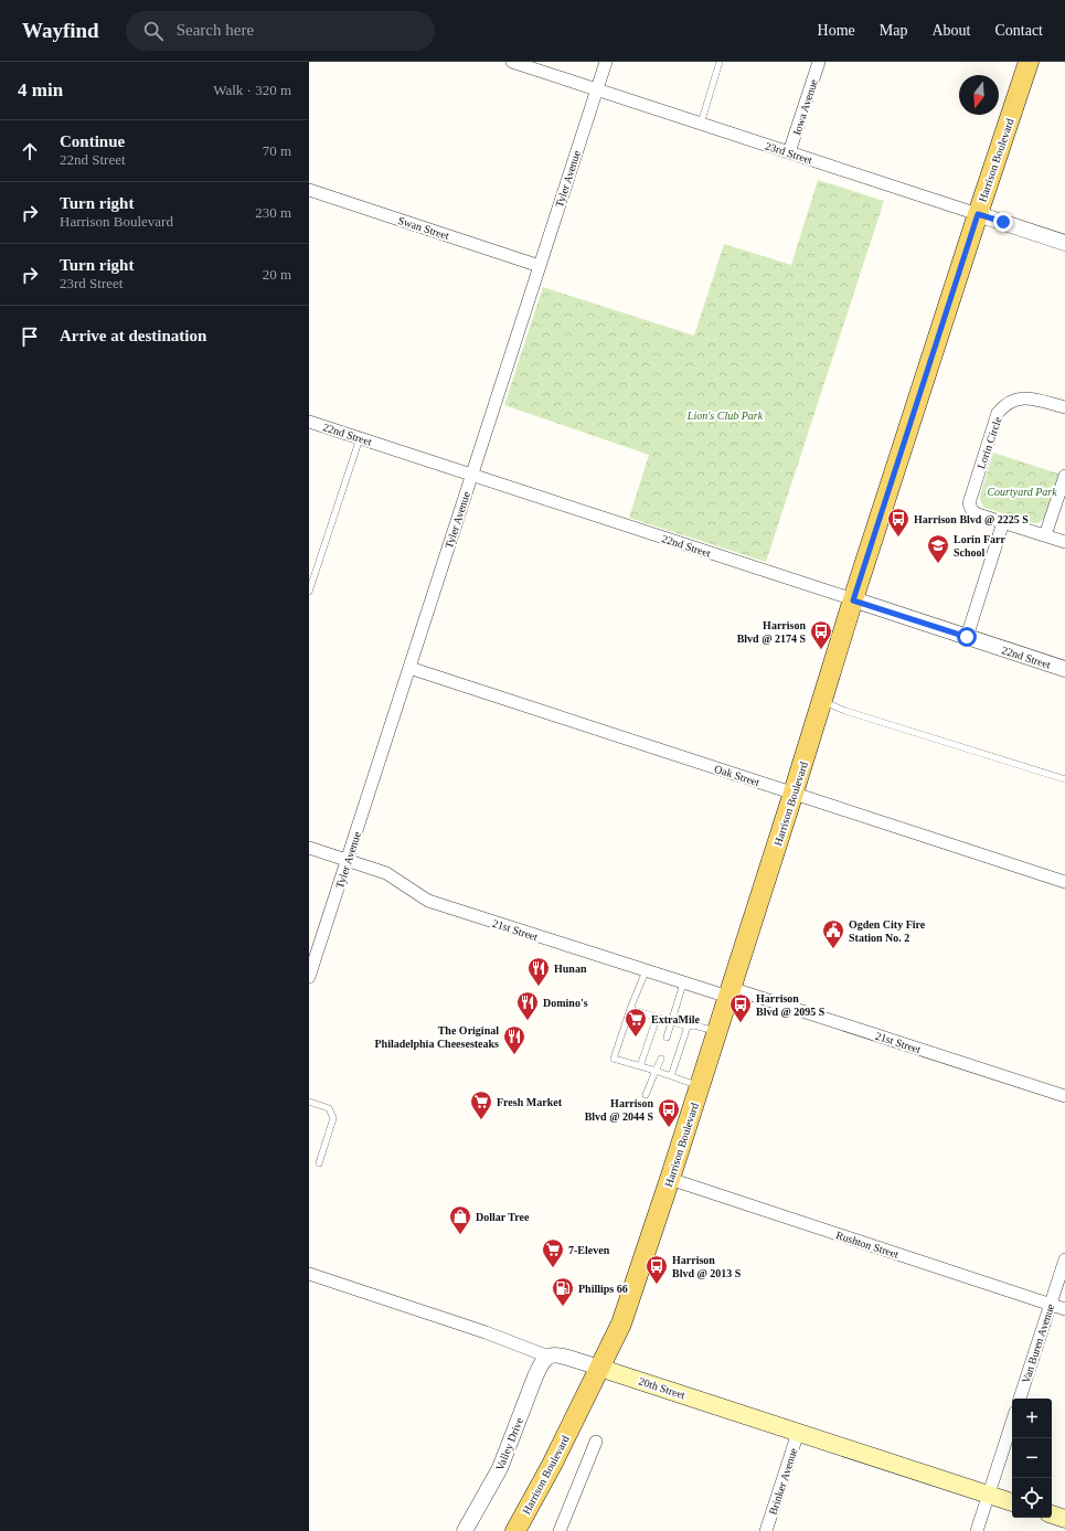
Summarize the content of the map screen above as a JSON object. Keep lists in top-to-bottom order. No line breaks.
{"streets":{"main road":["Harrison Boulevard","20th Street"],"street":["Iowa Avenue","23rd Street","Tyler Avenue","Swan Street","22nd Street","Lorin Circle","Oak Street","21st Street","Rushton Street","Van Buren Avenue","Valley Drive","Brinker Avenue"]},"crossings":[["Iowa Avenue","23rd Street"],["23rd Street","Harrison Boulevard"],["23rd Street","Tyler Avenue"],["Harrison Boulevard","22nd Street"],["Harrison Boulevard","Oak Street"],["Harrison Boulevard","21st Street"],["Harrison Boulevard","Rushton Street"],["Harrison Boulevard","20th Street"],["Tyler Avenue","Swan Street"],["Tyler Avenue","22nd Street"],["Tyler Avenue","Oak Street"],["Tyler Avenue","21st Street"],["Rushton Street","Van Buren Avenue"],["20th Street","Valley Drive"],["20th Street","Brinker Avenue"]],"parks":["Lion's Club Park","Courtyard Park"],"places":{"bus stop":["Harrison Blvd @ 2225 S","Harrison Blvd @ 2174 S","Harrison Blvd @ 2095 S","Harrison Blvd @ 2044 S","Harrison Blvd @ 2013 S"],"school or university":["Lorin Farr School"],"public building":["Ogden City Fire Station No. 2"],"restaurant":["Hunan","Domino's","The Original Philadelphia Cheesesteaks"],"supermarket":["ExtraMile","Fresh Market","7-Eleven"],"shop":["Dollar Tree"],"fuel station":["Phillips 66"]},"north":"bottom","page":{"header":"Wayfind","search":"Search here","nav":["Home","Map","About","Contact"],"heading":["4 min","Walk · 320 m"],"list":[["Continue","22nd Street","70 m"],["Turn right","Harrison Boulevard","230 m"],["Turn right","23rd Street","20 m"],"Arrive at destination"],"map_buttons":["+","−"]}}
